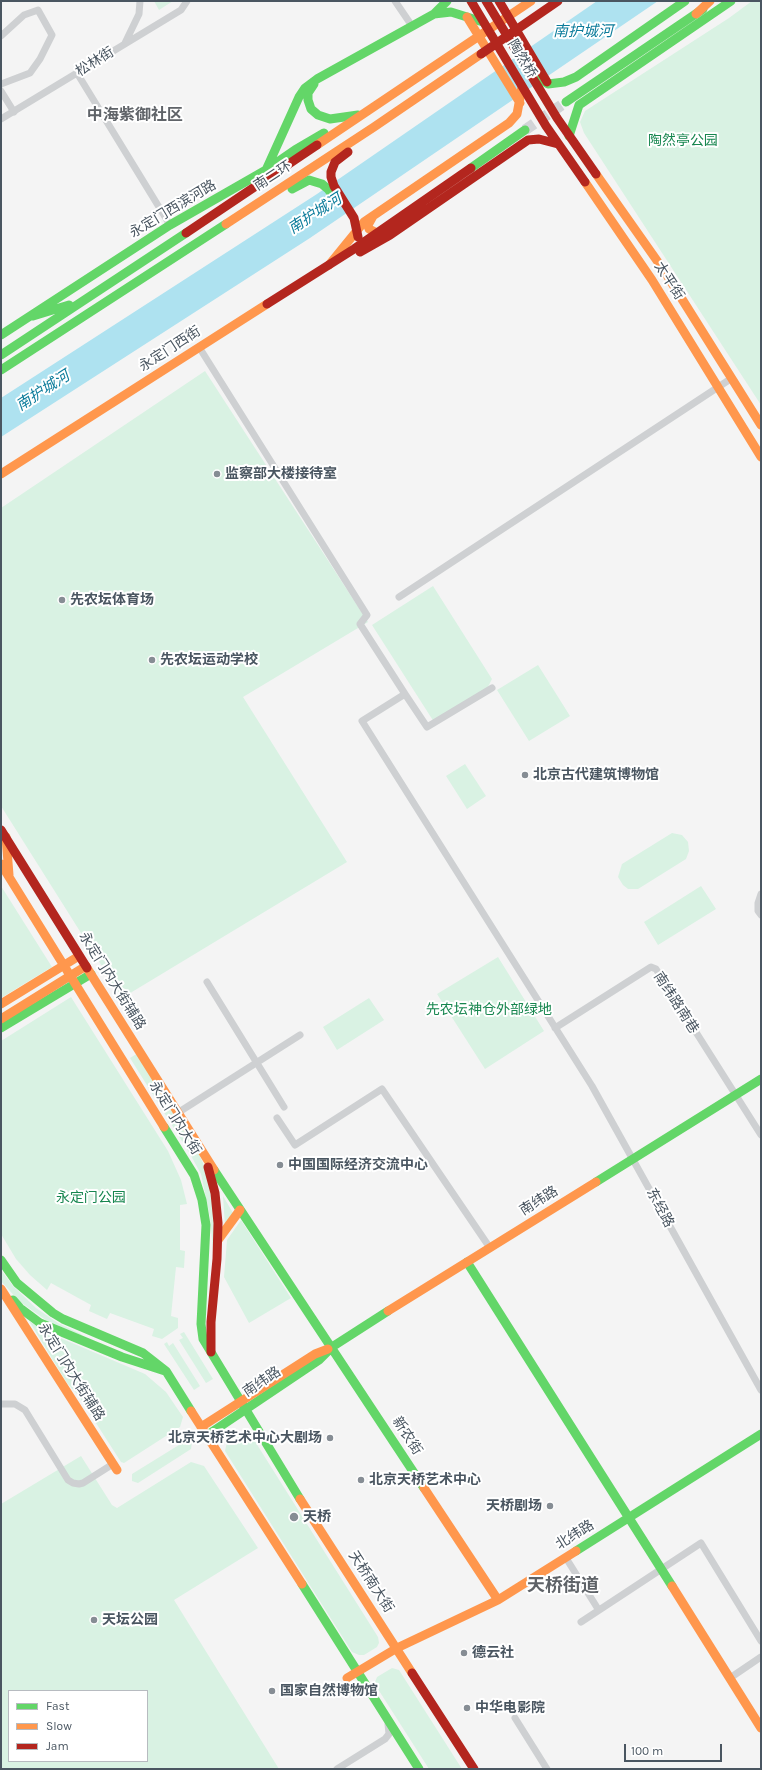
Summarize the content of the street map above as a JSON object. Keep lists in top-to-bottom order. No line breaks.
{"streets":{"main road":["陶然桥","南二环","永定门西滨河路","太平街","永定门西街","永定门内大街辅路","永定门内大街","南纬路","新农街","北纬路","天桥南大街"],"street":["松林街","南纬路南巷","东经路"]},"crossings":[["陶然桥","太平街"],["南二环","永定门西滨河路"],["永定门内大街辅路","永定门内大街"],["南纬路南巷","南纬路"],["南纬路南巷","东经路"],["永定门内大街","南纬路"],["永定门内大街","新农街"],["永定门内大街","天桥南大街"],["南纬路","东经路"],["南纬路","新农街"],["南纬路","天桥南大街"],["新农街","北纬路"],["北纬路","天桥南大街"]],"districts":["中海紫御社区","天桥街道"],"water":["南护城河"],"parks":["陶然亭公园","先农坛神仓外部绿地","永定门公园"],"places":["监察部大楼接待室","先农坛体育场","先农坛运动学校","北京古代建筑博物馆","中国国际经济交流中心","北京天桥艺术中心大剧场","北京天桥艺术中心","天桥剧场","天桥","天坛公园","德云社","国家自然博物馆","中华电影院"],"legend":["Fast","Slow","Jam"],"scale_bar":"100 m"}
